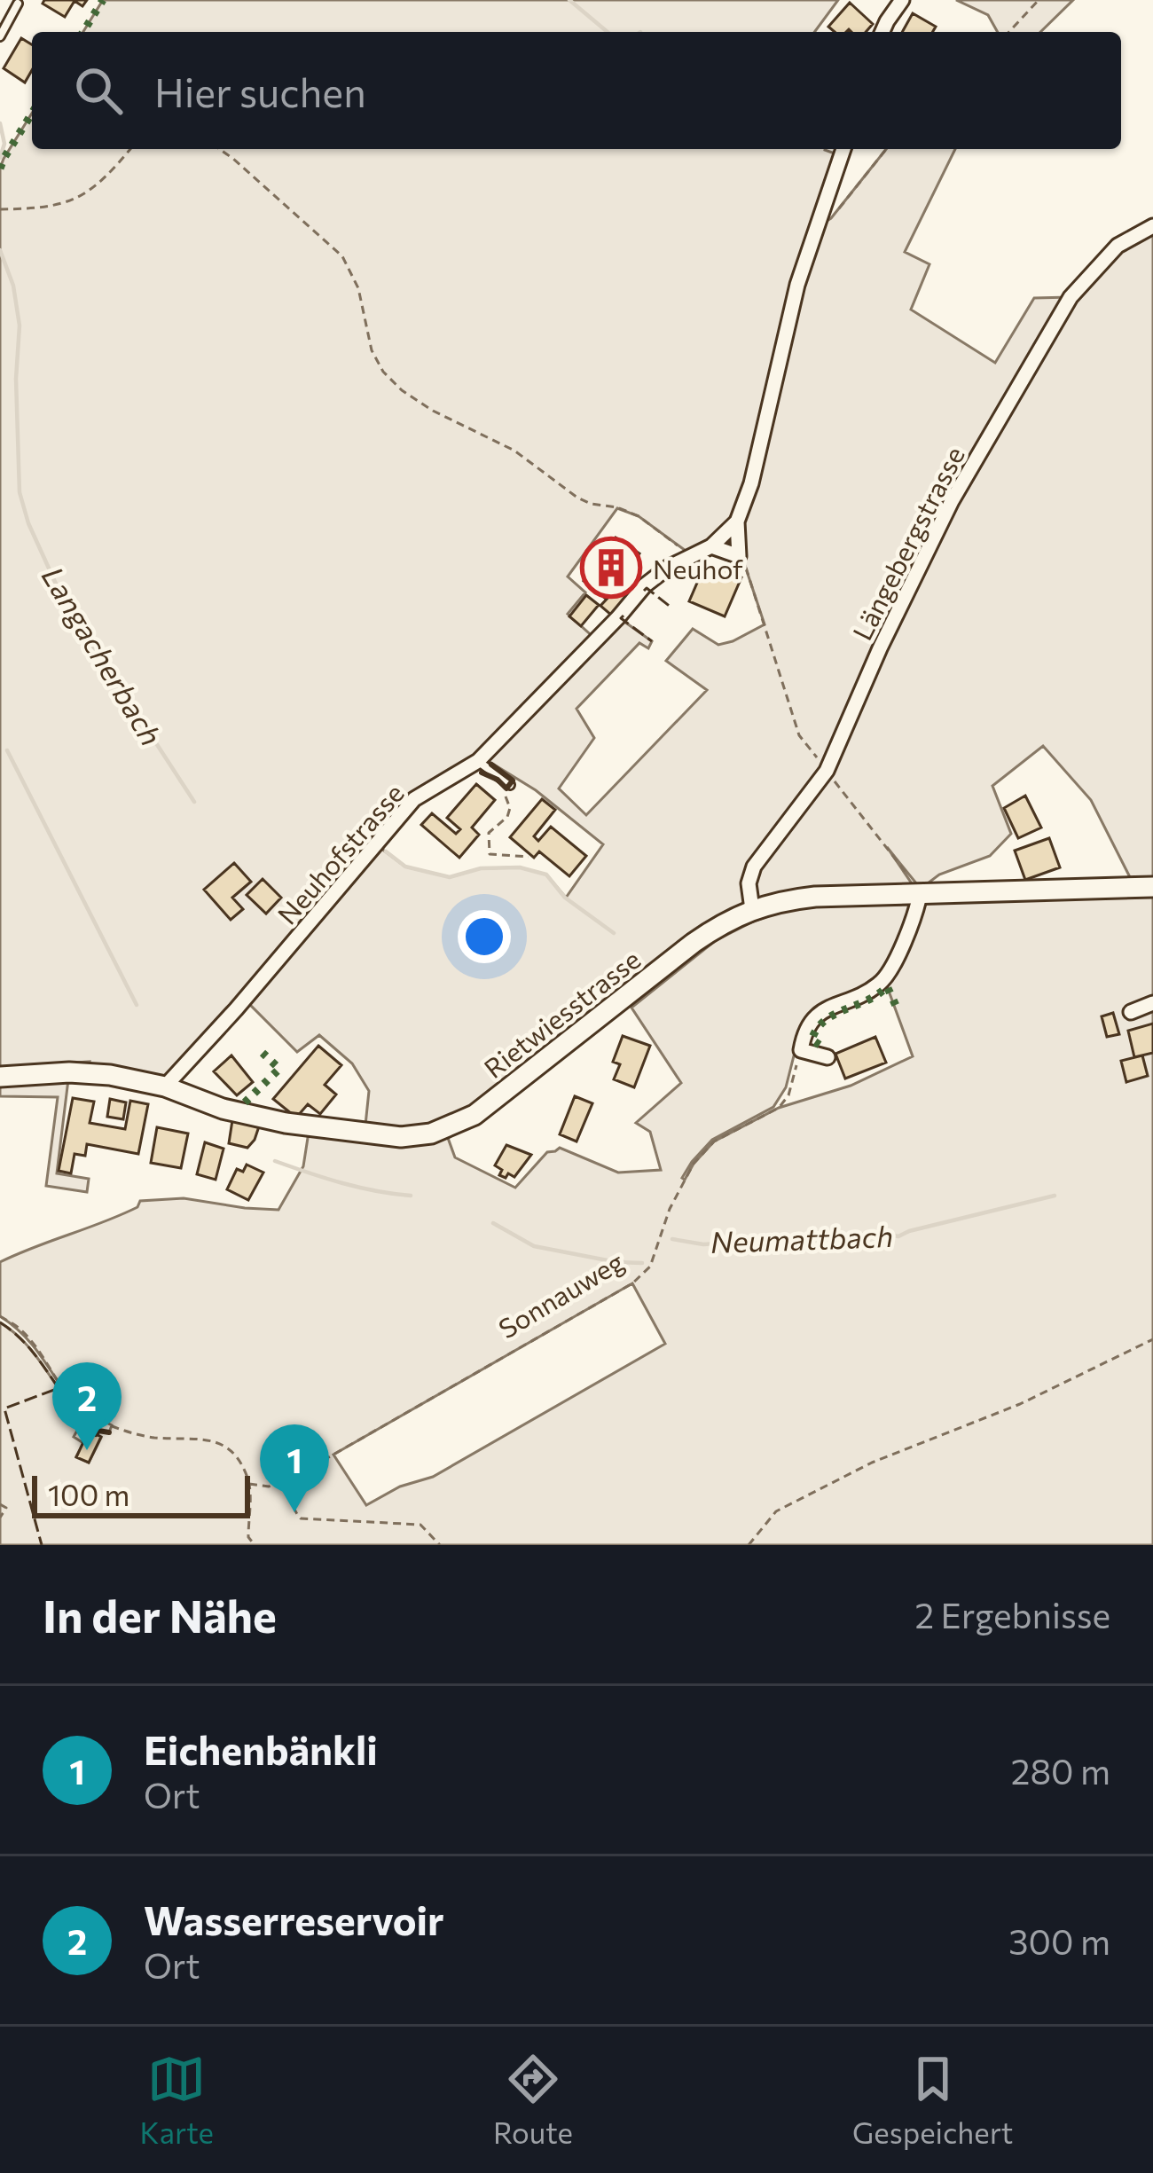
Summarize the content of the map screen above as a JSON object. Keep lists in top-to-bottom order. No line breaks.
{"streets":{"main road":["Rietwiesstrasse"],"street":["Längebergstrasse","Neuhofstrasse"],"path":["Sonnauweg"]},"crossings":[["Längebergstrasse","Rietwiesstrasse"],["Neuhofstrasse","Rietwiesstrasse"]],"water":["Langacherbach","Neumattbach"],"places":{"building":["Neuhof"]},"scale_bar":"100 m","page":{"search":"Hier suchen","pins":["2","1"],"scale":"100 m","heading":["In der Nähe","2 Ergebnisse"],"list":[{"mark":"1","name":"Eichenbänkli","note":"Ort","value":"280 m"},{"mark":"2","name":"Wasserreservoir","note":"Ort","value":"300 m"}],"nav":["Karte","Route","Gespeichert"]}}
